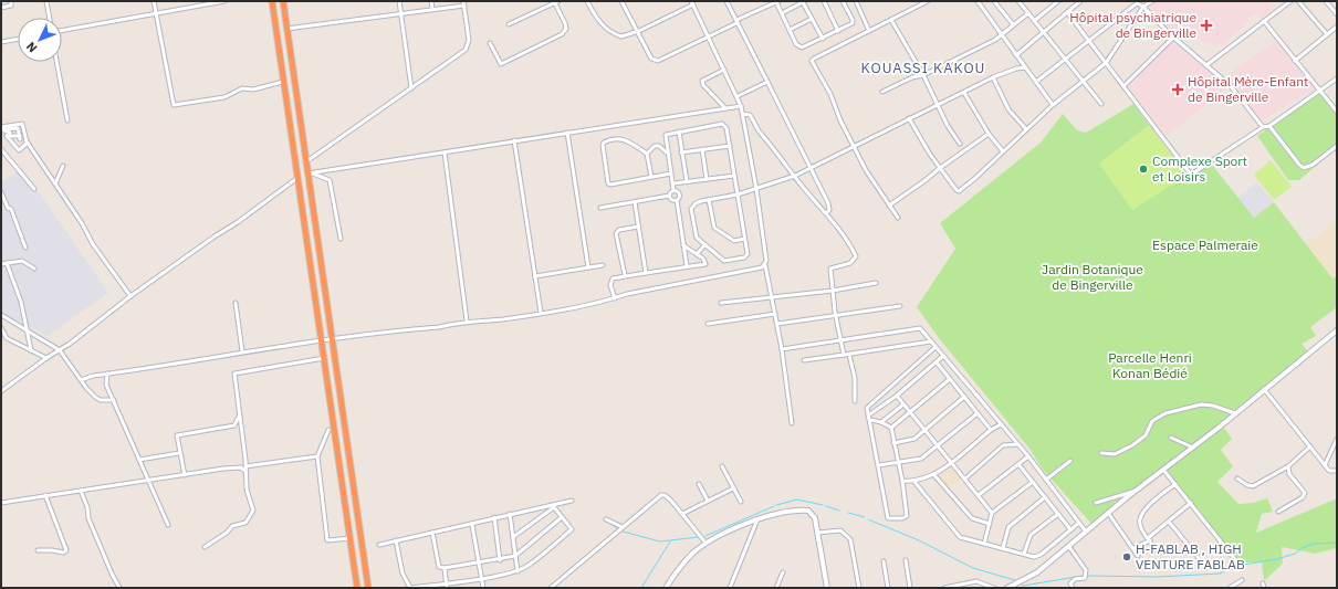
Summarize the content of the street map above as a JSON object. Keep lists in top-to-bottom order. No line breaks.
{"districts":["KOUASSI KAKOU"],"parks":["Espace Palmeraie","Jardin Botanique de Bingerville","Parcelle Henri Konan Bédié"],"places":{"health":["Hôpital psychiatrique de Bingerville","Hôpital Mère-Enfant de Bingerville"],"other":["Complexe Sport et Loisirs","H-FABLAB , HIGH VENTURE FABLAB"]},"north":"bottom left"}
